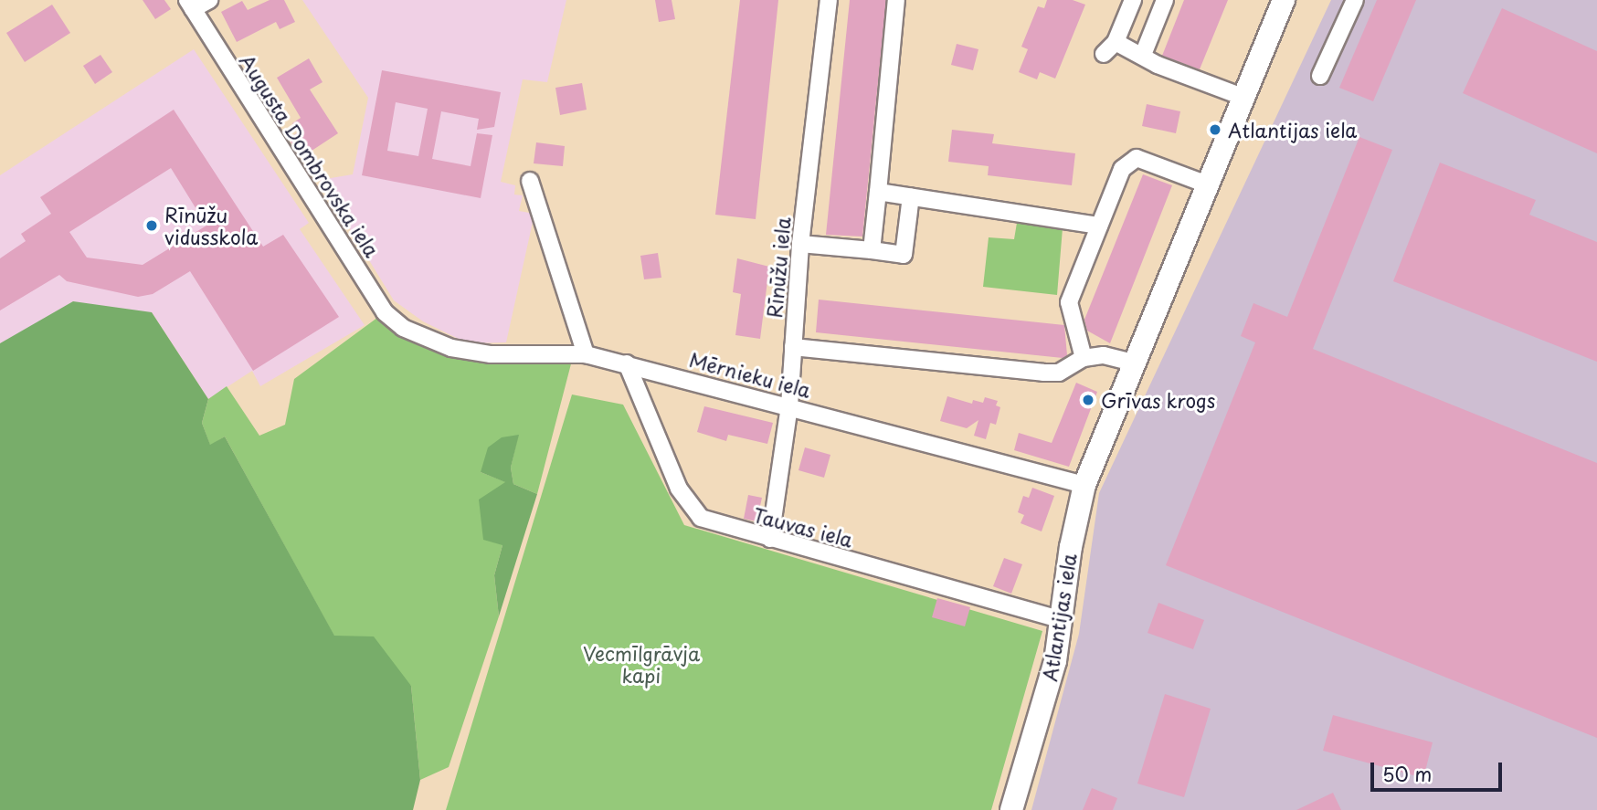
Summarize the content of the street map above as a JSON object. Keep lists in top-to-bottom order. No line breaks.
{"streets":{"main road":["Atlantijas iela"],"street":["Augusta Dombrovska iela","Rīnūžu iela","Mērnieku iela","Tauvas iela"]},"crossings":[["Augusta Dombrovska iela","Mērnieku iela"],["Rīnūžu iela","Mērnieku iela"],["Rīnūžu iela","Tauvas iela"],["Mērnieku iela","Tauvas iela"],["Mērnieku iela","Atlantijas iela"],["Tauvas iela","Atlantijas iela"]],"parks":["Vecmīlgrāvja kapi"],"places":["Atlantijas iela","Rīnūžu vidusskola","Grīvas krogs"],"scale_bar":"50 m"}
